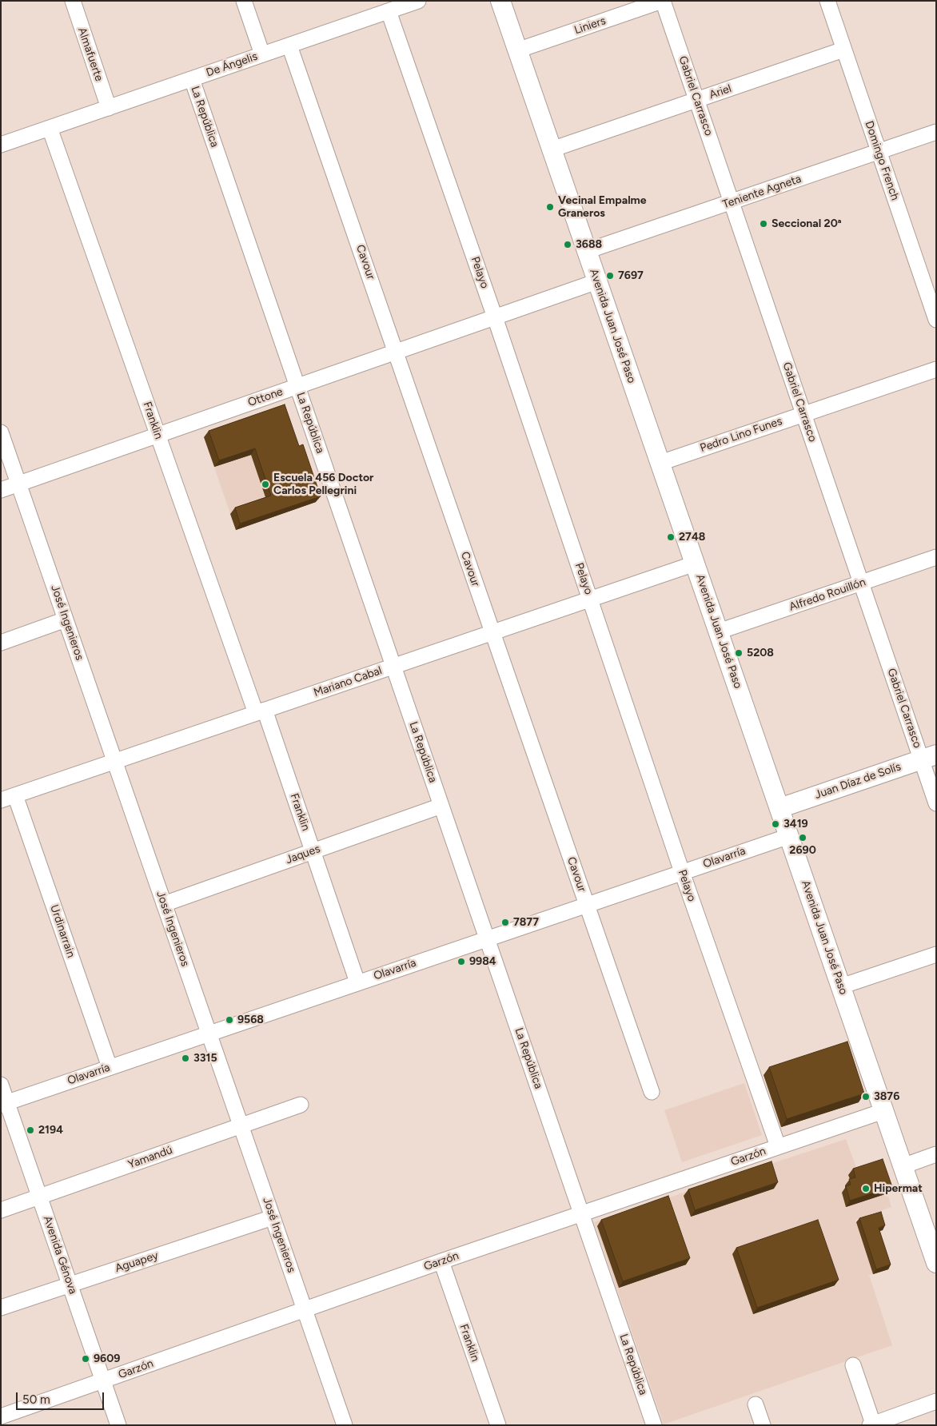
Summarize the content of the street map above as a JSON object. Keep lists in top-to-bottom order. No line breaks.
{"streets":{"main road":["Avenida Juan José Paso","Juan Díaz de Solís"],"street":["Liniers","Almafuerte","De Ángelis","Ariel","Gabriel Carrasco","La República","Domingo French","Teniente Agneta","Cavour","Pelayo","Ottone","Franklin","Pedro Lino Funes","Alfredo Rouillón","José Ingenieros","Mariano Cabal","Jaques","Olavarría","Urdinarrain","Garzón","Yamandú","Avenida Génova","Aguapey"]},"crossings":[["Liniers","Gabriel Carrasco"],["Liniers","Avenida Juan José Paso"],["Almafuerte","De Ángelis"],["De Ángelis","La República"],["De Ángelis","Cavour"],["De Ángelis","Pelayo"],["De Ángelis","Franklin"],["Ariel","Gabriel Carrasco"],["Ariel","Domingo French"],["Ariel","Avenida Juan José Paso"],["Gabriel Carrasco","Teniente Agneta"],["Gabriel Carrasco","Pedro Lino Funes"],["Gabriel Carrasco","Alfredo Rouillón"],["Gabriel Carrasco","Juan Díaz de Solís"],["La República","Ottone"],["La República","Mariano Cabal"],["La República","Jaques"],["La República","Olavarría"],["La República","Garzón"],["Domingo French","Teniente Agneta"],["Teniente Agneta","Avenida Juan José Paso"],["Cavour","Ottone"],["Cavour","Mariano Cabal"],["Cavour","Olavarría"],["Pelayo","Ottone"],["Pelayo","Mariano Cabal"],["Pelayo","Olavarría"],["Pelayo","Garzón"],["Avenida Juan José Paso","Ottone"],["Avenida Juan José Paso","Pedro Lino Funes"],["Avenida Juan José Paso","Alfredo Rouillón"],["Avenida Juan José Paso","Mariano Cabal"],["Avenida Juan José Paso","Juan Díaz de Solís"],["Avenida Juan José Paso","Olavarría"],["Avenida Juan José Paso","Garzón"],["Ottone","Franklin"],["Ottone","José Ingenieros"],["Franklin","Mariano Cabal"],["Franklin","Jaques"],["Franklin","Olavarría"],["Franklin","Garzón"],["José Ingenieros","Mariano Cabal"],["José Ingenieros","Jaques"],["José Ingenieros","Olavarría"],["José Ingenieros","Garzón"],["José Ingenieros","Yamandú"],["José Ingenieros","Aguapey"],["Mariano Cabal","Urdinarrain"],["Olavarría","Urdinarrain"],["Olavarría","Avenida Génova"],["Garzón","Avenida Génova"],["Yamandú","Avenida Génova"],["Avenida Génova","Aguapey"]],"places":["Vecinal Empalme Graneros","Seccional 20ª","3688","7697","Escuela 456 Doctor Carlos Pellegrini","2748","5208","3419","2690","7877","9984","9568","3315","3876","2194","Hipermat","9609"],"scale_bar":"50 m"}
